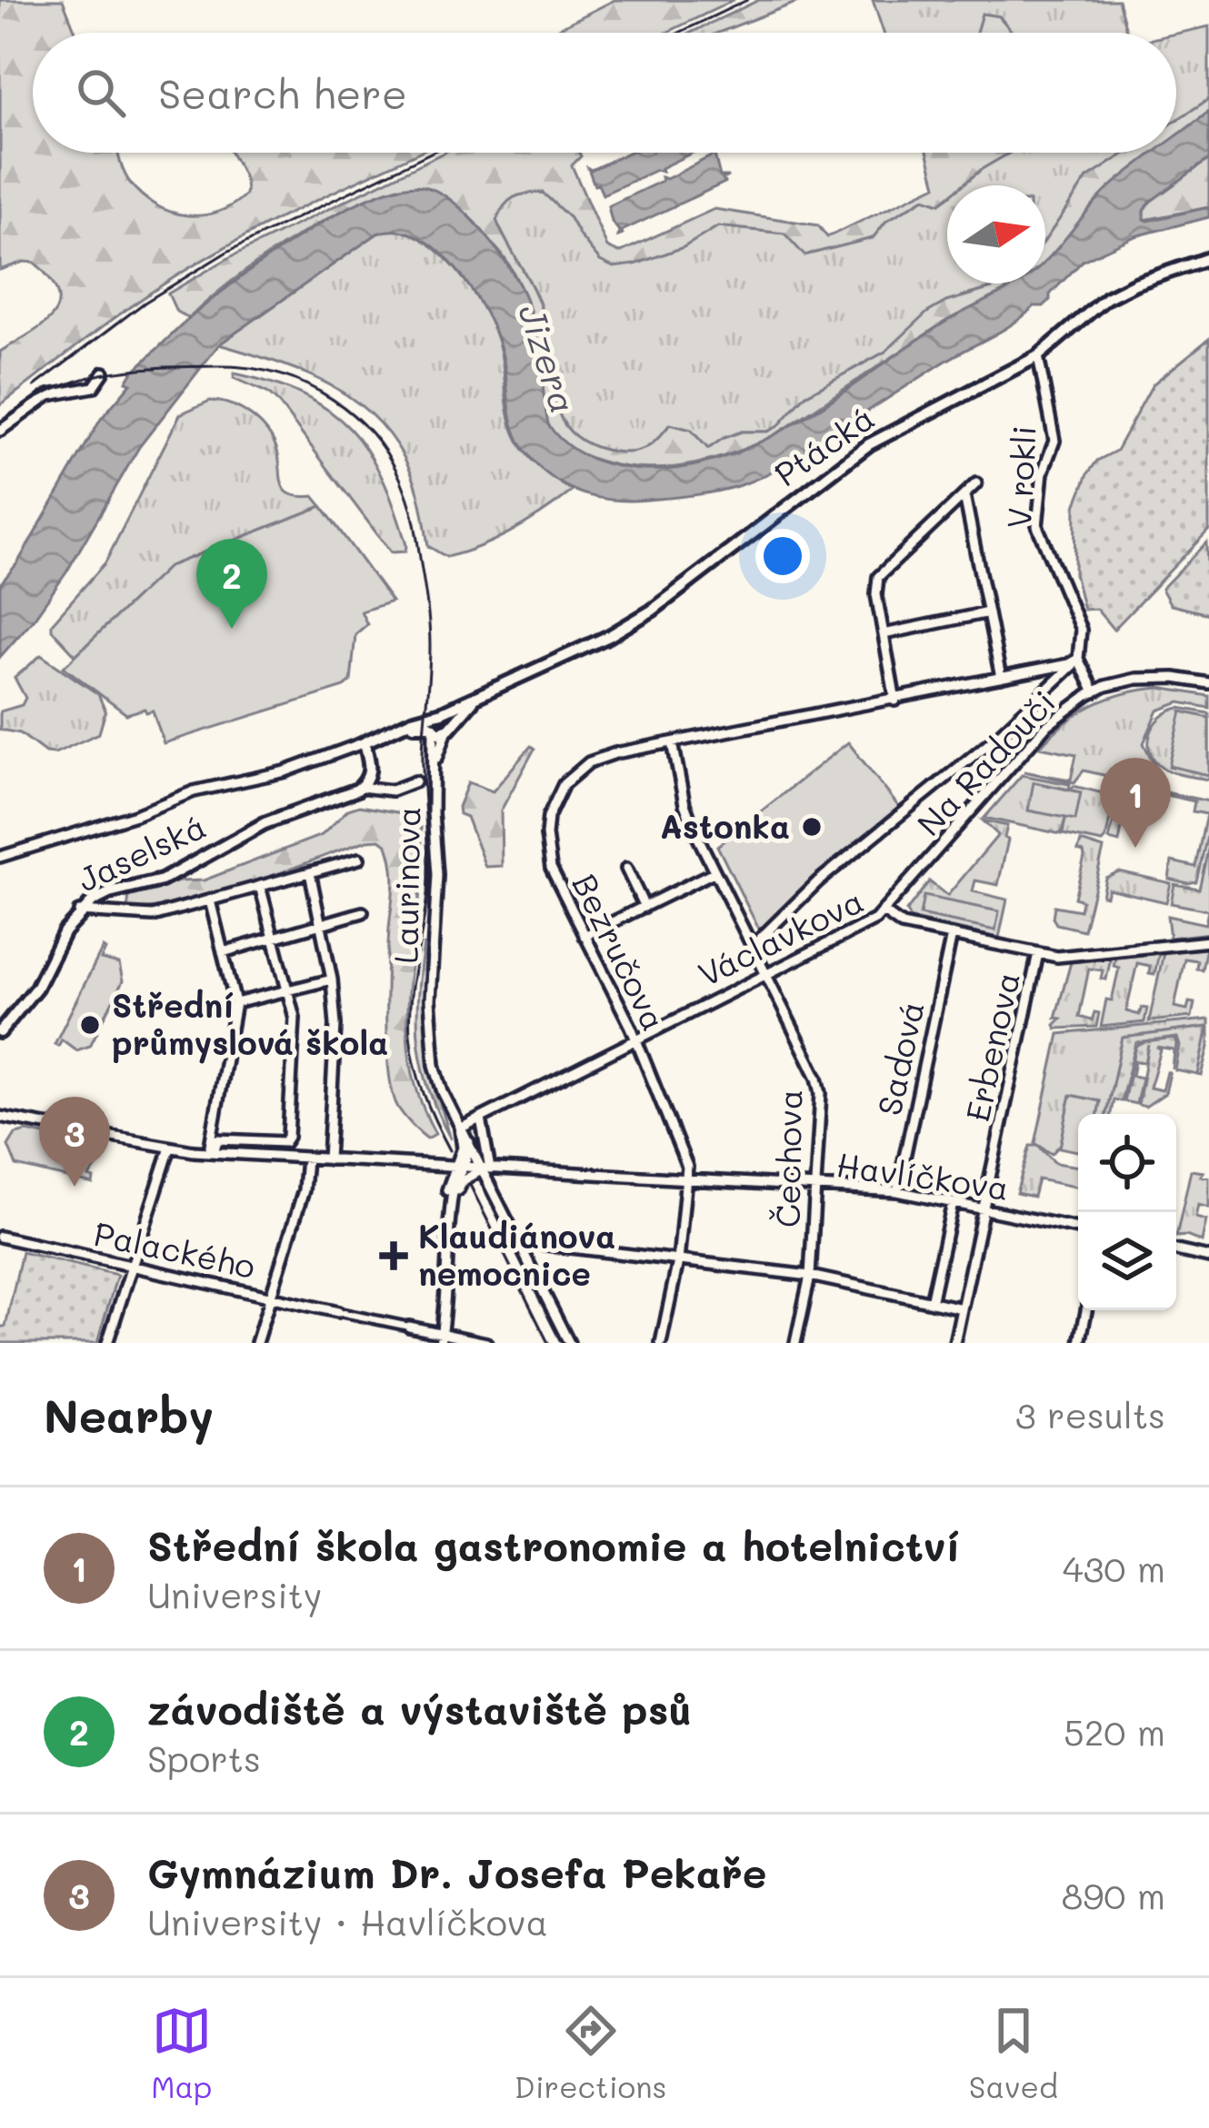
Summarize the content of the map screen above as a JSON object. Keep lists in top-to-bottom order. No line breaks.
{"streets":{"street":["Ptácká","V rokli","Na Radouči","Jaselská","Laurinova","Václavkova","Bezručova","Erbenova","Sadová","Čechova","Havlíčkova","Palackého"]},"crossings":[["Ptácká","V rokli"],["Ptácká","Laurinova"],["V rokli","Bezručova"],["Na Radouči","Václavkova"],["Laurinova","Václavkova"],["Václavkova","Bezručova"],["Václavkova","Erbenova"],["Václavkova","Sadová"],["Václavkova","Čechova"],["Bezručova","Čechova"],["Bezručova","Havlíčkova"],["Erbenova","Havlíčkova"],["Sadová","Havlíčkova"],["Čechova","Havlíčkova"]],"water":["Jizera"],"places":{"other":["Astonka","Střední průmyslová škola"],"health":["Klaudiánova nemocnice"]},"north":"right","page":{"search":"Search here","pins":["2","1","3"],"heading":["Nearby","3 results"],"list":[{"mark":"1","name":"Střední škola gastronomie a hotelnictví","note":"University","value":"430 m"},{"mark":"2","name":"závodiště a výstaviště psů","note":"Sports","value":"520 m"},{"mark":"3","name":"Gymnázium Dr. Josefa Pekaře","note":"University · Havlíčkova","value":"890 m"}],"nav":["Map","Directions","Saved"]}}
